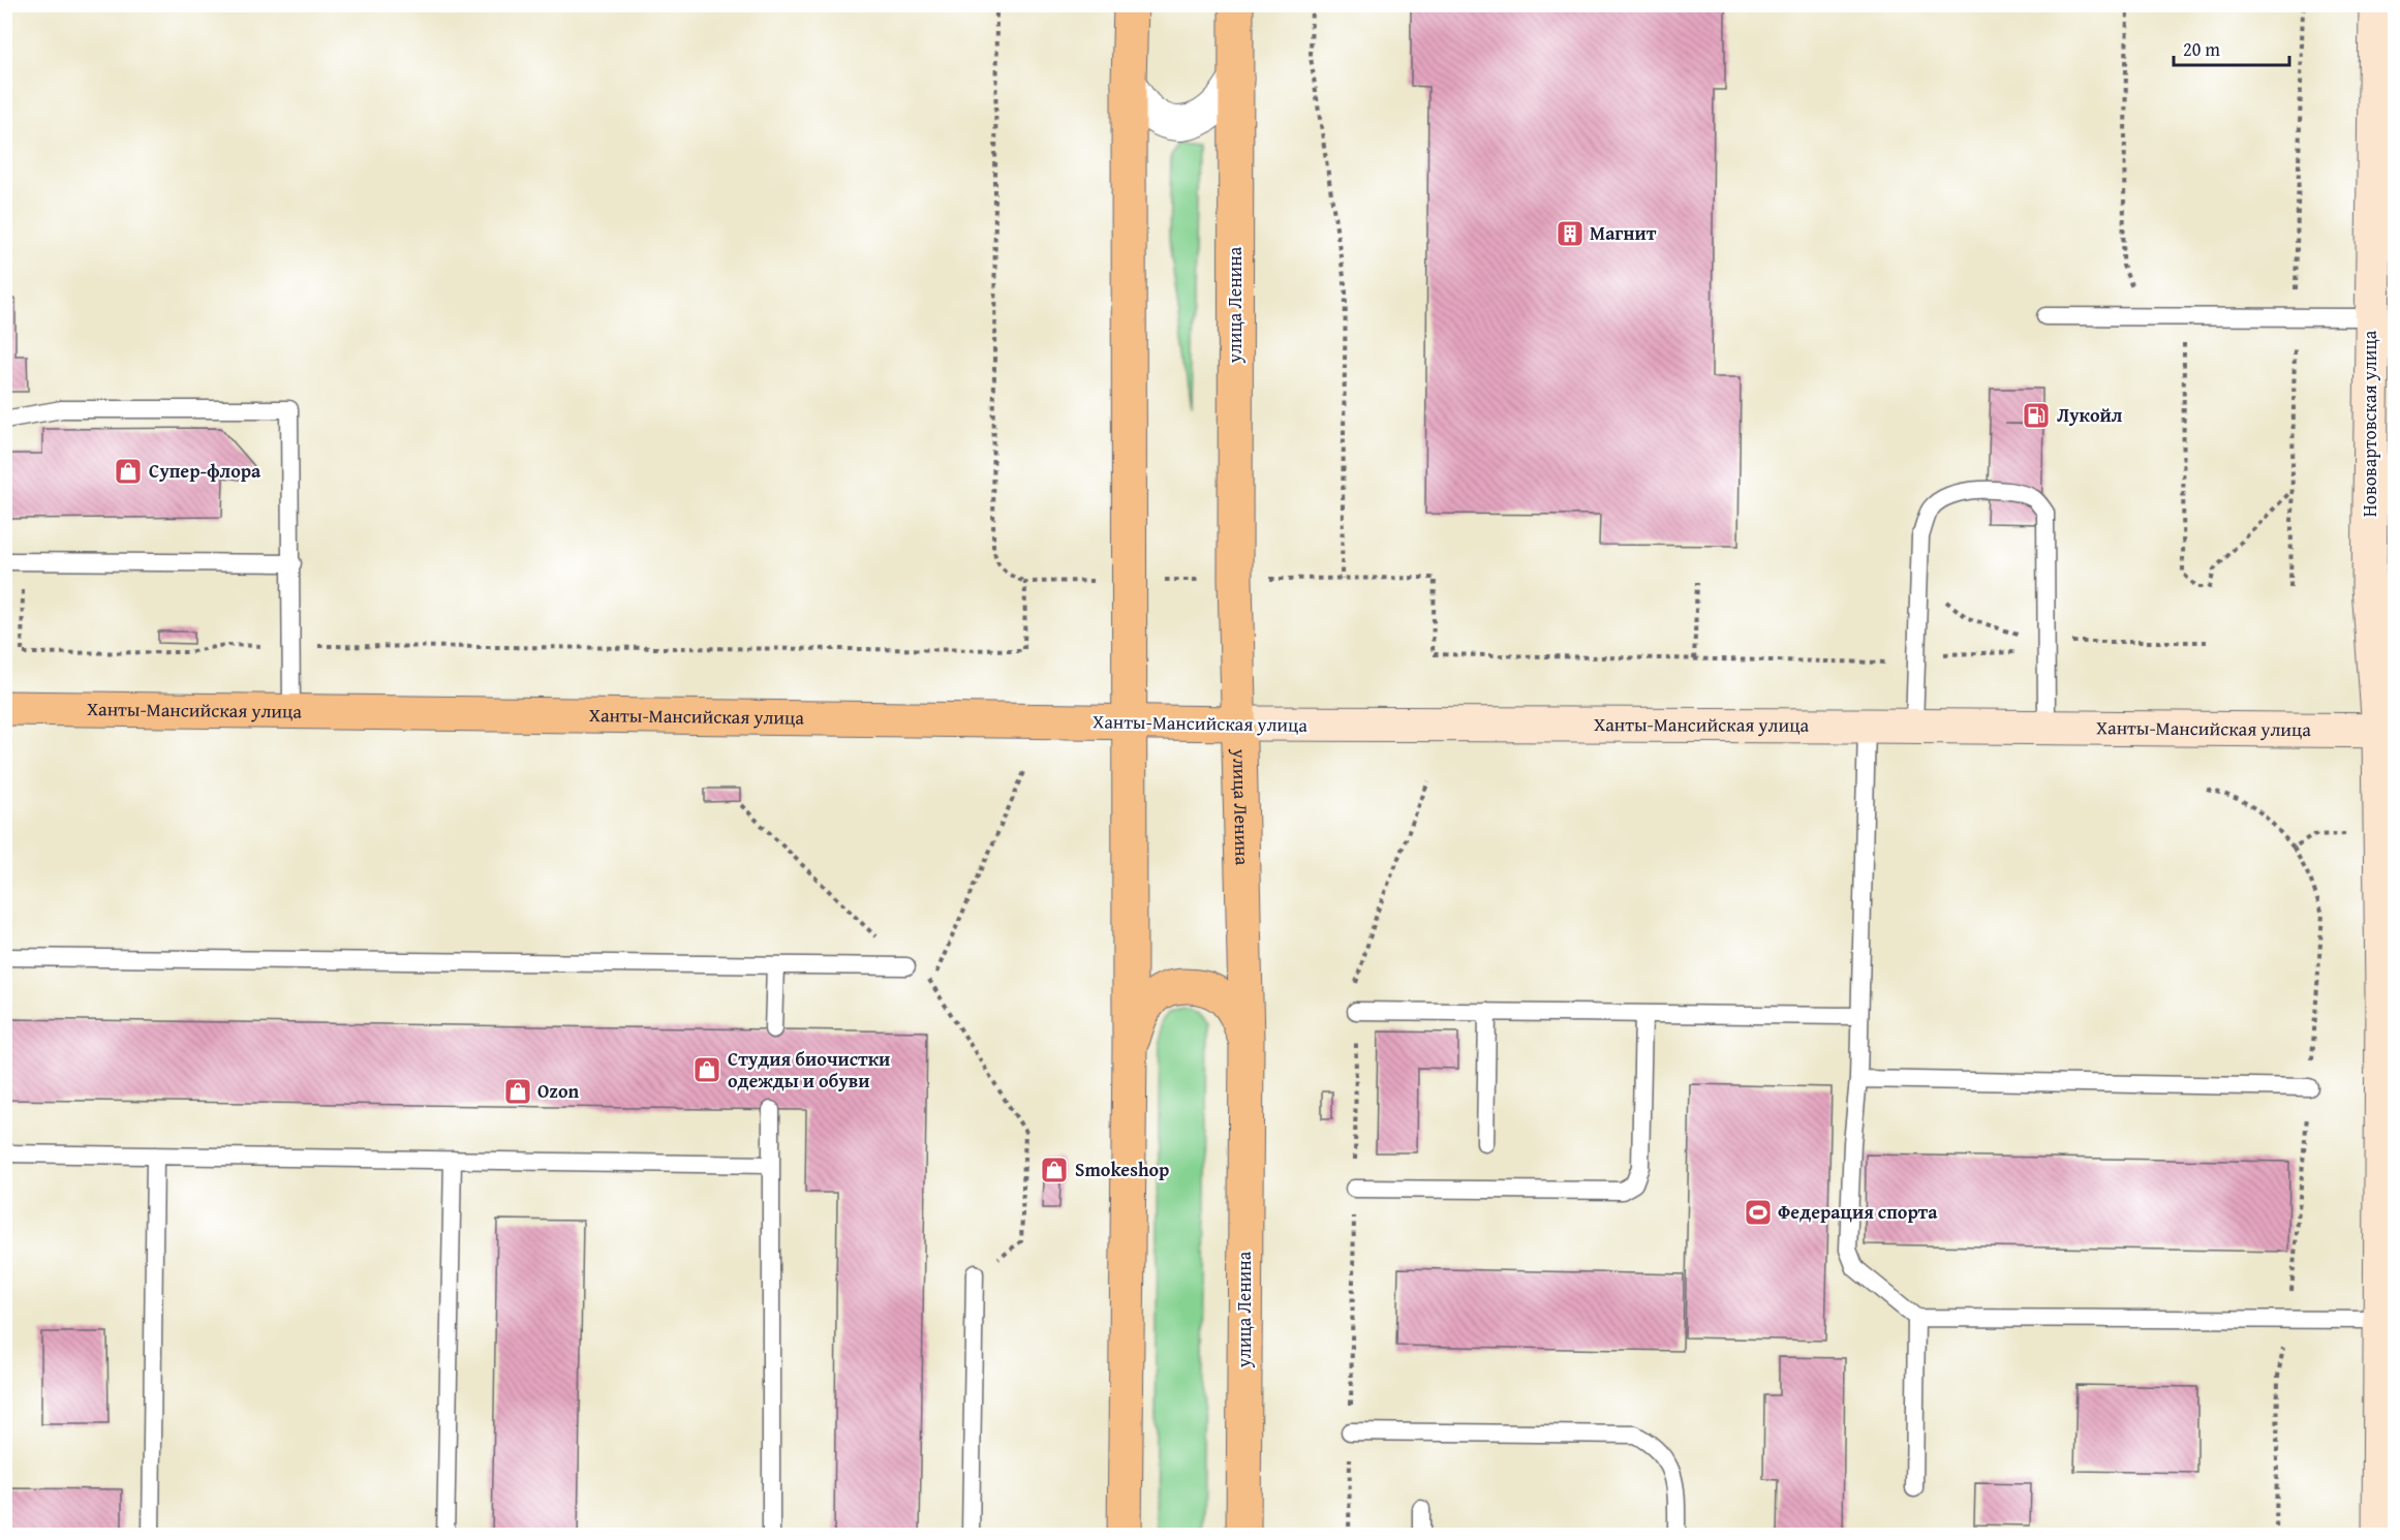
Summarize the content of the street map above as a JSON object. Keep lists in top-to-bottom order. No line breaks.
{"streets":{"main road":["улица Ленина","Нововартовская улица","Ханты-Мансийская улица"]},"crossings":[["улица Ленина","Ханты-Мансийская улица"],["Нововартовская улица","Ханты-Мансийская улица"]],"places":{"building":["Магнит"],"fuel station":["Лукойл"],"shop":["Супер-флора","Студия биочистки одежды и обуви","Ozon","Smokeshop"],"sports":["Федерация спорта"]},"scale_bar":"20 m"}
